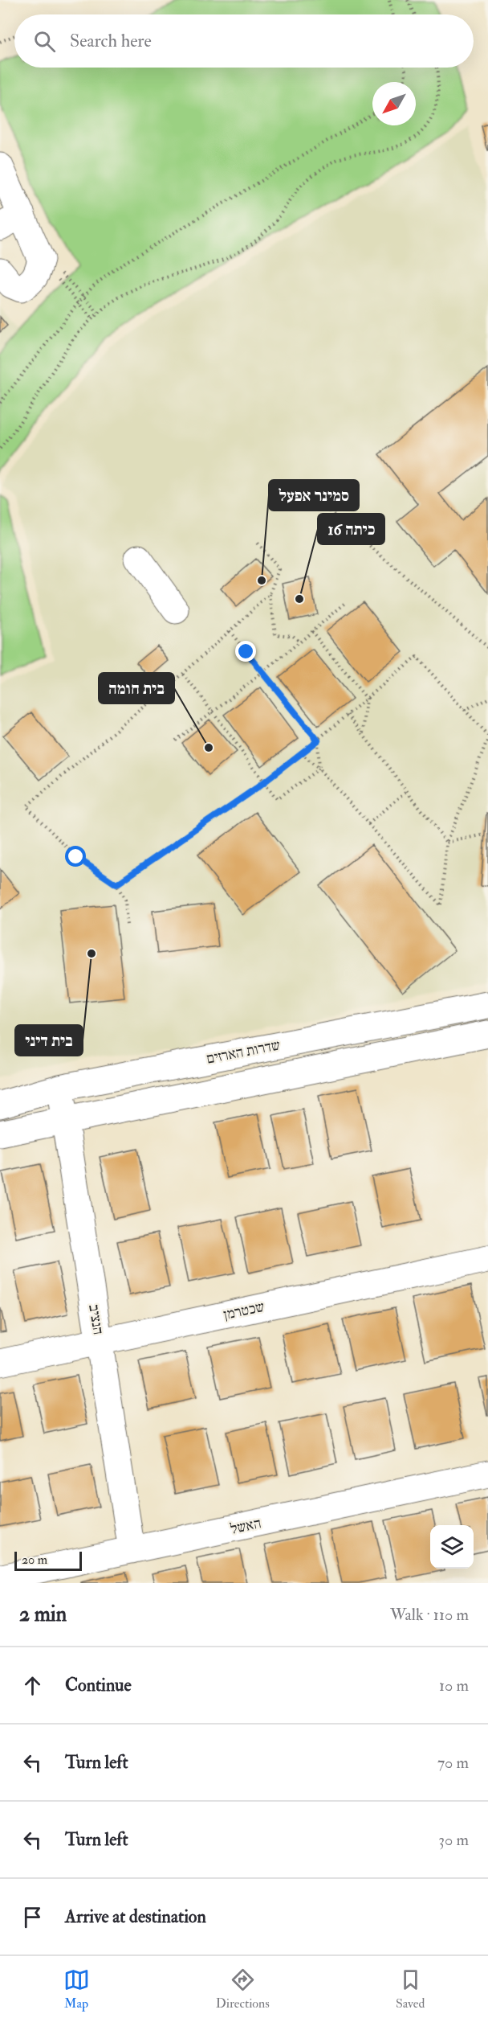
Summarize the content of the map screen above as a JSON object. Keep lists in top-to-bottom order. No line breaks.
{"streets":{"street":["שדרות הארזים","שכטרמן","הנציב","האשל"]},"crossings":[["שדרות הארזים","הנציב"],["שכטרמן","הנציב"],["הנציב","האשל"]],"places":["סמינר אפעל","כיתה 16","בית חומה","בית דיני"],"scale_bar":"20 m","north":"bottom left","page":{"search":"Search here","scale":"20 m","heading":["2 min","Walk · 110 m"],"list":[["Continue","10 m"],["Turn left","70 m"],["Turn left","30 m"],"Arrive at destination"],"nav":["Map","Directions","Saved"]}}
